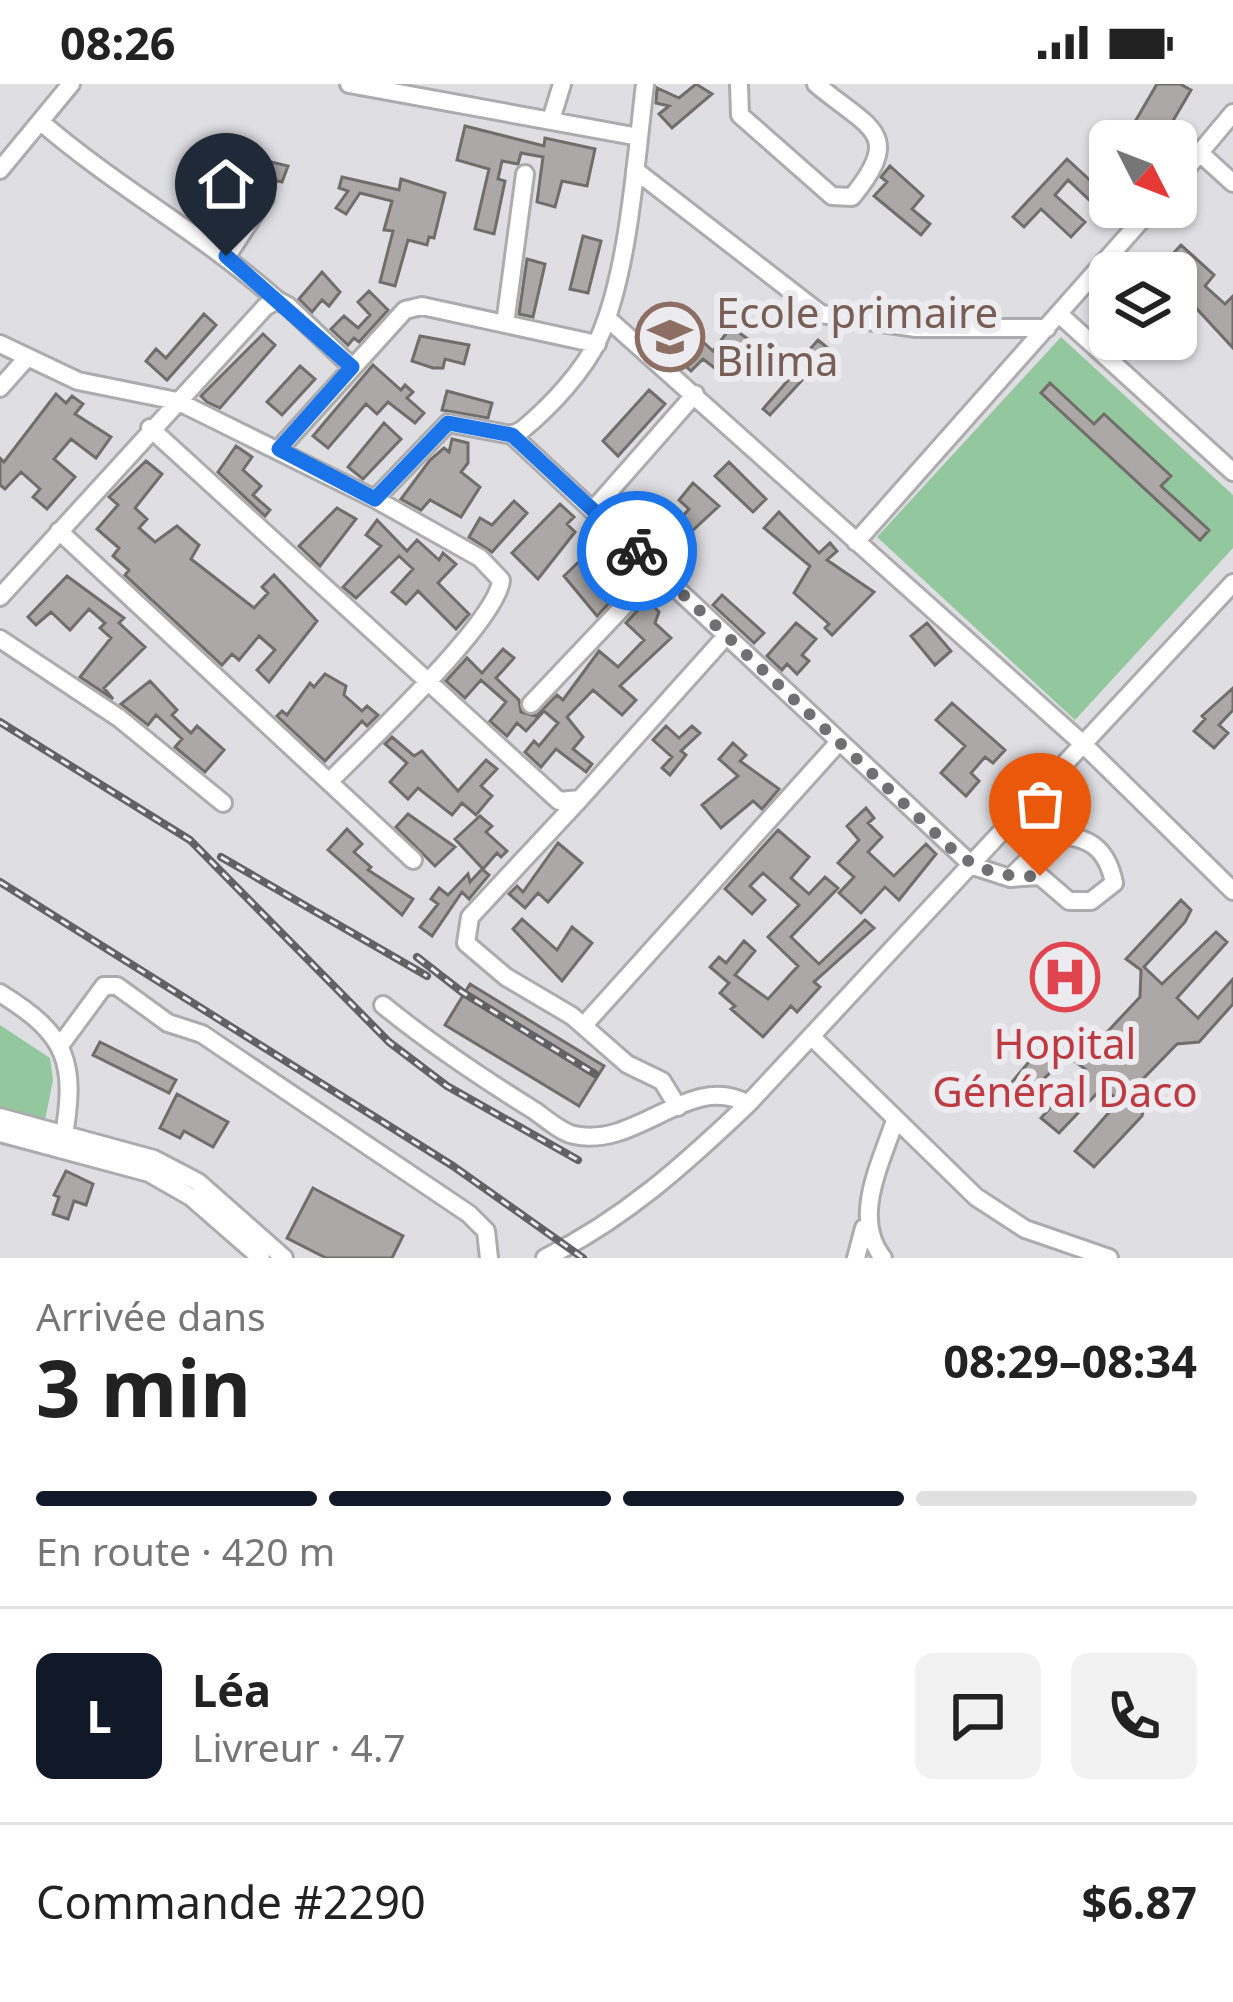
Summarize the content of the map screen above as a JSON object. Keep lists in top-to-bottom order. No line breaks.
{"places":{"school or university":["Ecole primaire Bilima"],"hospital":["Hopital Général Daco"]},"north":"bottom right","page":{"status":"08:26","heading":["3 min","Arrivée dans","08:29–08:34"],"panel":["Léa","Livreur · 4.7","Commande #2290","$6.87"],"bar":"En route · 420 m","round":"L"}}
